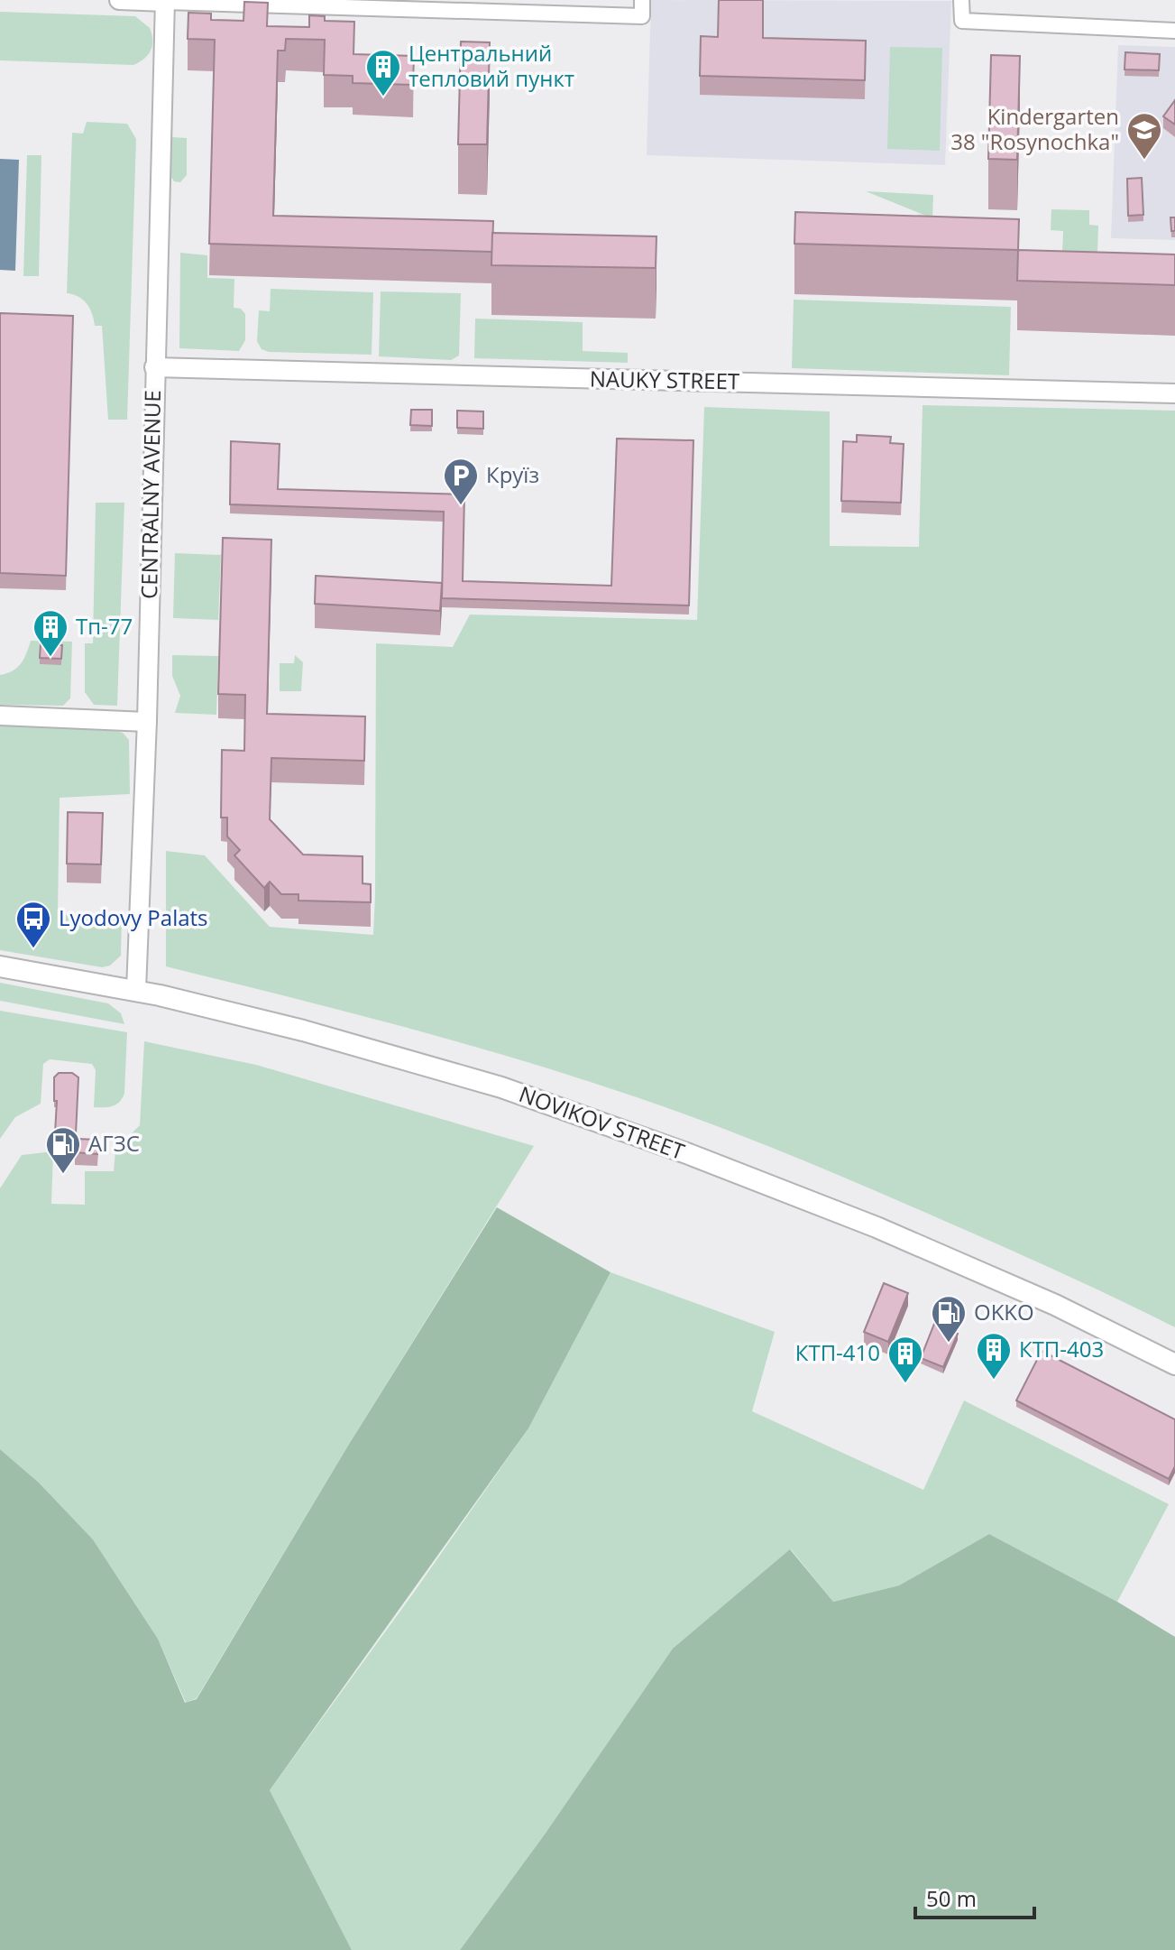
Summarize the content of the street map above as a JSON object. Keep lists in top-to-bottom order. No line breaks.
{"streets":{"main road":["NOVIKOV STREET"],"street":["NAUKY STREET","CENTRALNY AVENUE"]},"crossings":[["NAUKY STREET","CENTRALNY AVENUE"],["CENTRALNY AVENUE","NOVIKOV STREET"]],"places":{"building":["Центральний тепловий пункт","Тп-77","КТП-403","КТП-410"],"school or university":["Kindergarten 38 \"Rosynochka\""],"parking":["Круїз"],"bus stop":["Lyodovy Palats"],"fuel station":["АГЗС","OKKO"]},"scale_bar":"50 m"}
